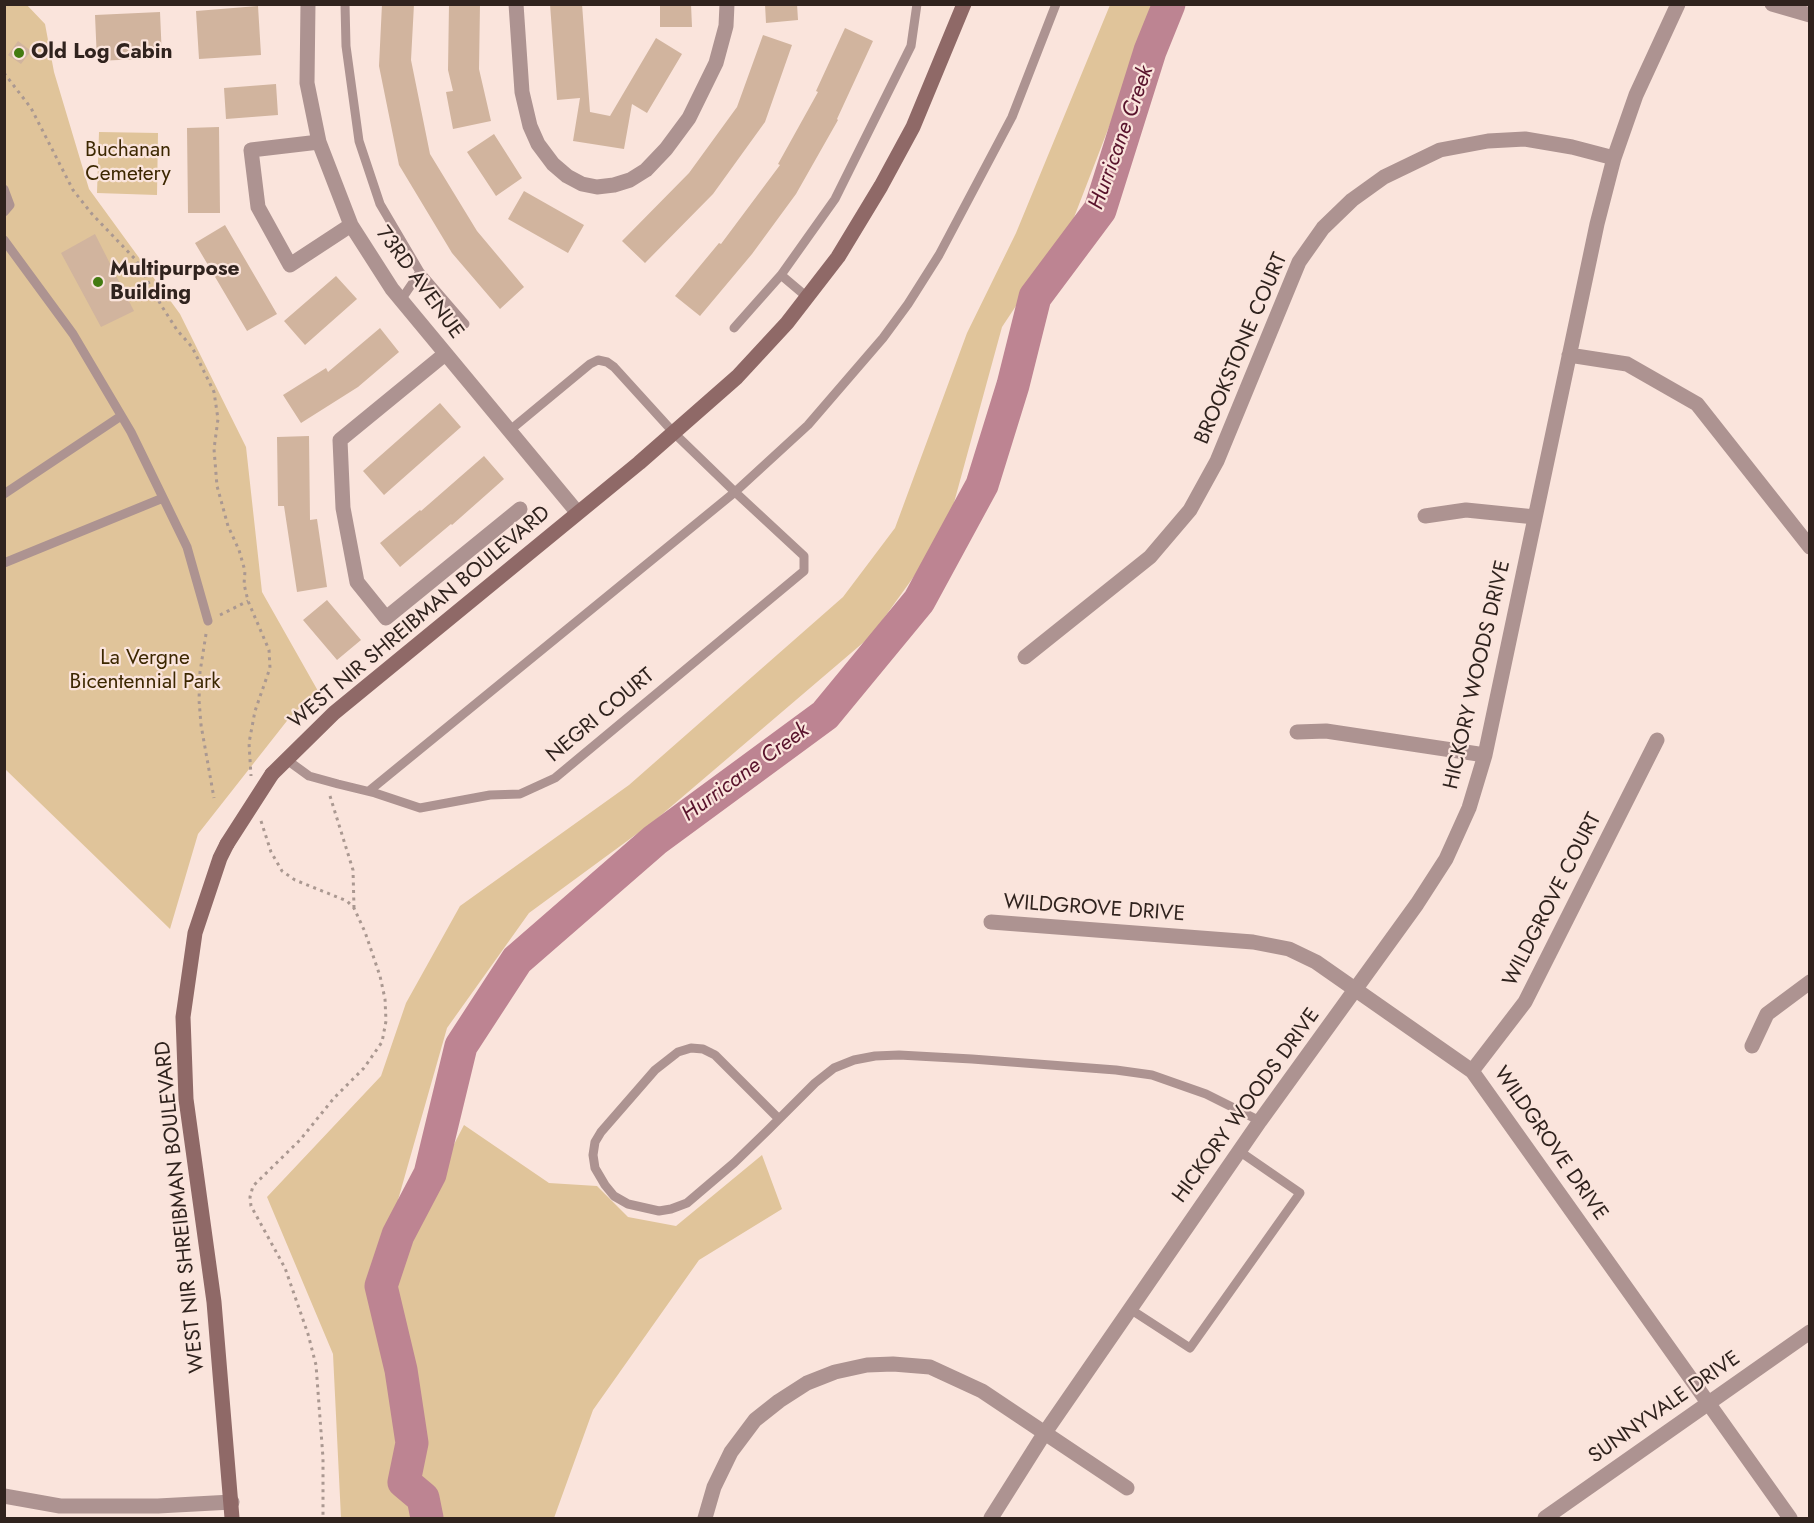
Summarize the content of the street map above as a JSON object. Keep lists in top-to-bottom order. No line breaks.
{"streets":{"main road":["WEST NIR SHREIBMAN BOULEVARD"],"street":["73RD AVENUE","BROOKSTONE COURT","HICKORY WOODS DRIVE","WILDGROVE COURT","WILDGROVE DRIVE","SUNNYVALE DRIVE"],"lane":["NEGRI COURT"]},"crossings":[["73RD AVENUE","WEST NIR SHREIBMAN BOULEVARD"],["BROOKSTONE COURT","HICKORY WOODS DRIVE"],["WEST NIR SHREIBMAN BOULEVARD","NEGRI COURT"],["HICKORY WOODS DRIVE","WILDGROVE DRIVE"],["WILDGROVE COURT","WILDGROVE DRIVE"],["WILDGROVE DRIVE","SUNNYVALE DRIVE"]],"water":["Hurricane Creek"],"parks":["Buchanan Cemetery","La Vergne Bicentennial Park"],"places":["Old Log Cabin","Multipurpose Building"]}
